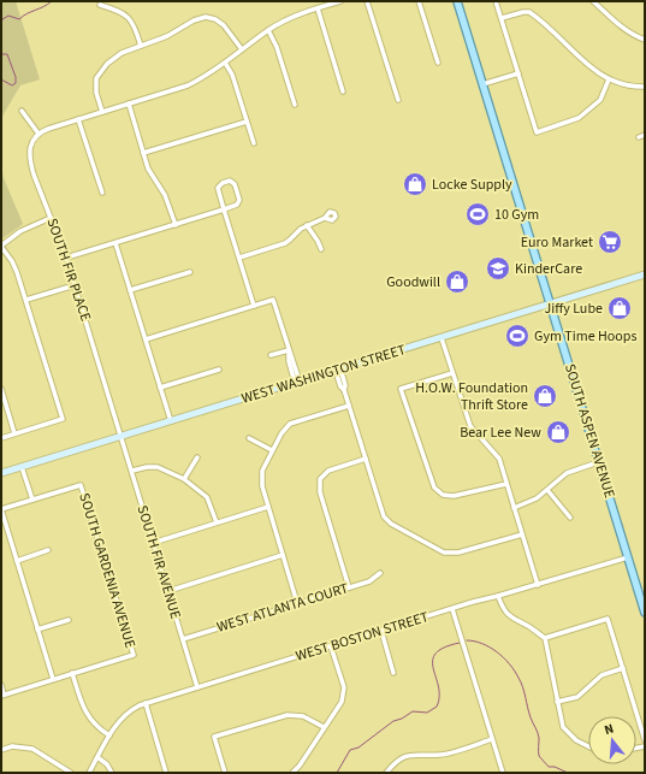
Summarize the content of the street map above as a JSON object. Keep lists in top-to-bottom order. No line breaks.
{"streets":{"main road":["WEST WASHINGTON STREET","SOUTH ASPEN AVENUE"],"street":["SOUTH FIR PLACE","SOUTH FIR AVENUE","SOUTH GARDENIA AVENUE","WEST ATLANTA COURT","WEST BOSTON STREET"]},"crossings":[["SOUTH FIR PLACE","WEST WASHINGTON STREET"],["SOUTH FIR PLACE","SOUTH FIR AVENUE"],["WEST WASHINGTON STREET","SOUTH ASPEN AVENUE"],["WEST WASHINGTON STREET","SOUTH FIR AVENUE"],["SOUTH ASPEN AVENUE","WEST BOSTON STREET"],["SOUTH FIR AVENUE","WEST ATLANTA COURT"],["SOUTH FIR AVENUE","WEST BOSTON STREET"]],"places":{"shop":["Locke Supply","Goodwill","Jiffy Lube","H.O.W. Foundation Thrift Store","Bear Lee New"],"sports":["10 Gym","Gym Time Hoops"],"supermarket":["Euro Market"],"school or university":["KinderCare"]},"north":"top"}
